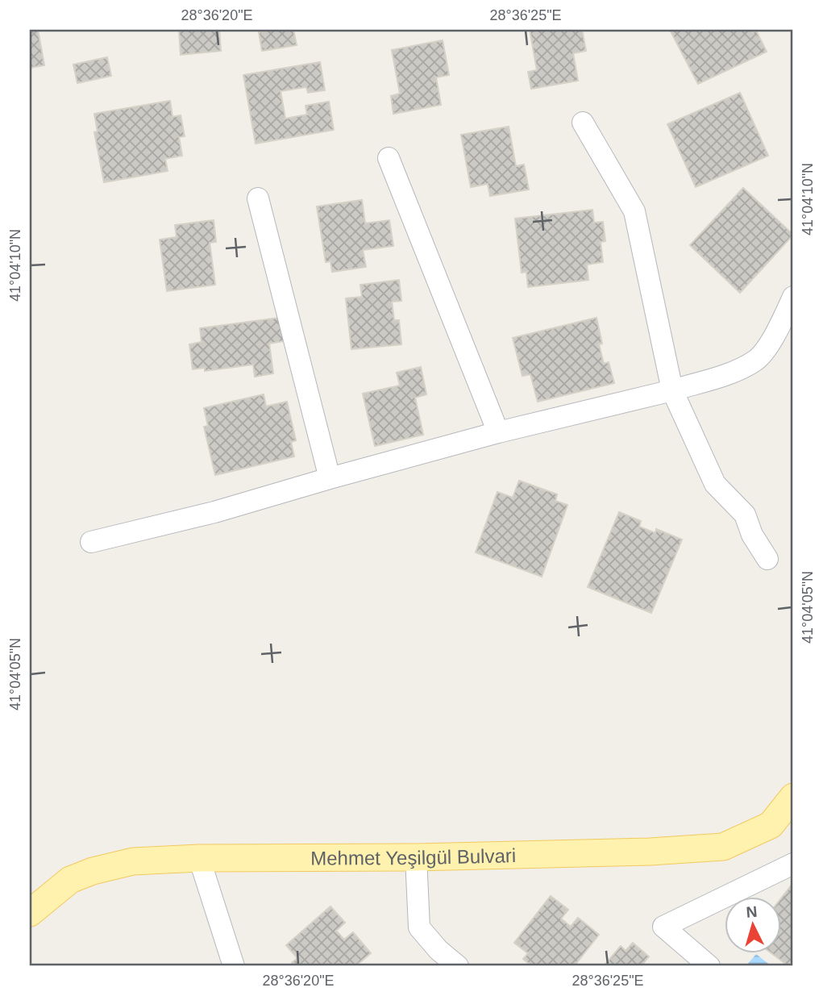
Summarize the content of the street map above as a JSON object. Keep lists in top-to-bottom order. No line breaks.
{"streets":{"main road":["Mehmet Yeşilgül Bulvari"]},"north":"top","coordinates":["28°36'20\"E","28°36'25\"E","41°04'10\"N","41°04'05\"N"]}
